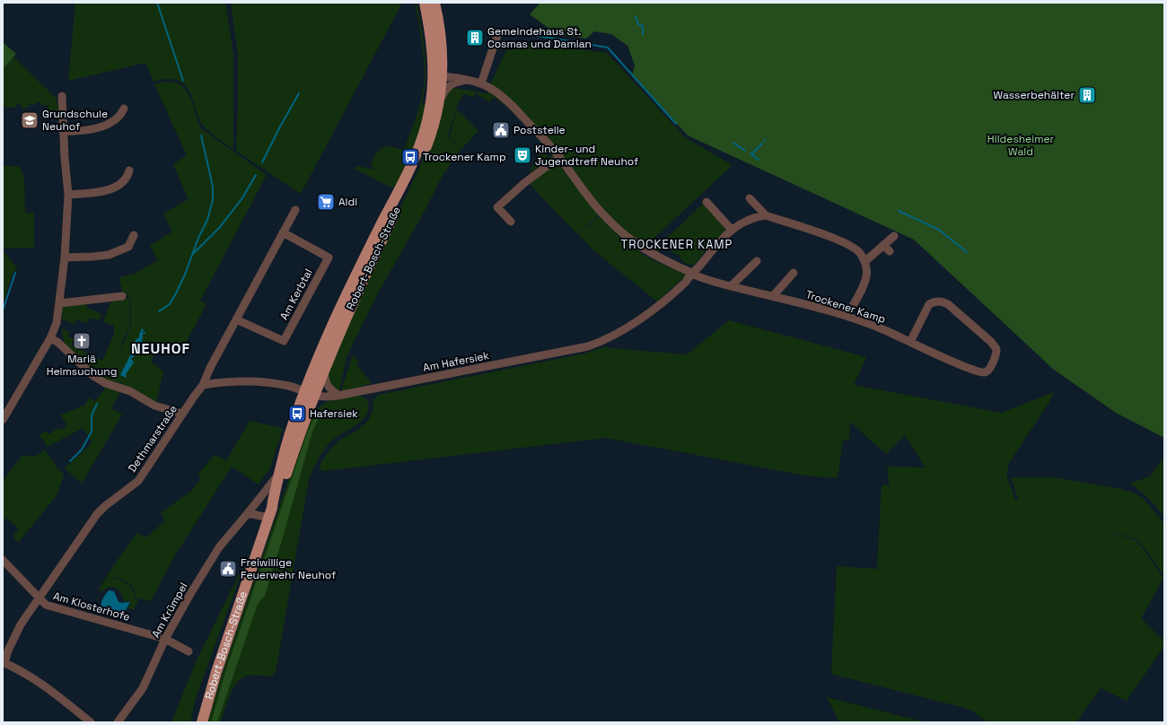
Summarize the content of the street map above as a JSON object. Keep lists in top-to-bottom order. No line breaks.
{"streets":{"main road":["Robert-Bosch-Straße"],"street":["Am Kerbtal","Trockener Kamp","Am Hafersiek","Dethmarstraße","Am Klosterhofe","Am Krümpel"]},"crossings":[["Robert-Bosch-Straße","Trockener Kamp"],["Robert-Bosch-Straße","Am Hafersiek"],["Robert-Bosch-Straße","Am Krümpel"],["Am Kerbtal","Dethmarstraße"],["Trockener Kamp","Am Hafersiek"],["Am Hafersiek","Dethmarstraße"],["Dethmarstraße","Am Klosterhofe"],["Am Klosterhofe","Am Krümpel"]],"districts":["TROCKENER KAMP","NEUHOF"],"parks":["Hildesheimer Wald"],"places":{"building":["Gemeindehaus St. Cosmas und Damian","Wasserbehälter"],"school or university":["Grundschule Neuhof"],"public building":["Poststelle","Freiwillige Feuerwehr Neuhof"],"theatre":["Kinder- und Jugendtreff Neuhof"],"bus stop":["Trockener Kamp","Hafersiek"],"supermarket":["Aldi"],"church":["Mariä Heimsuchung"]}}
